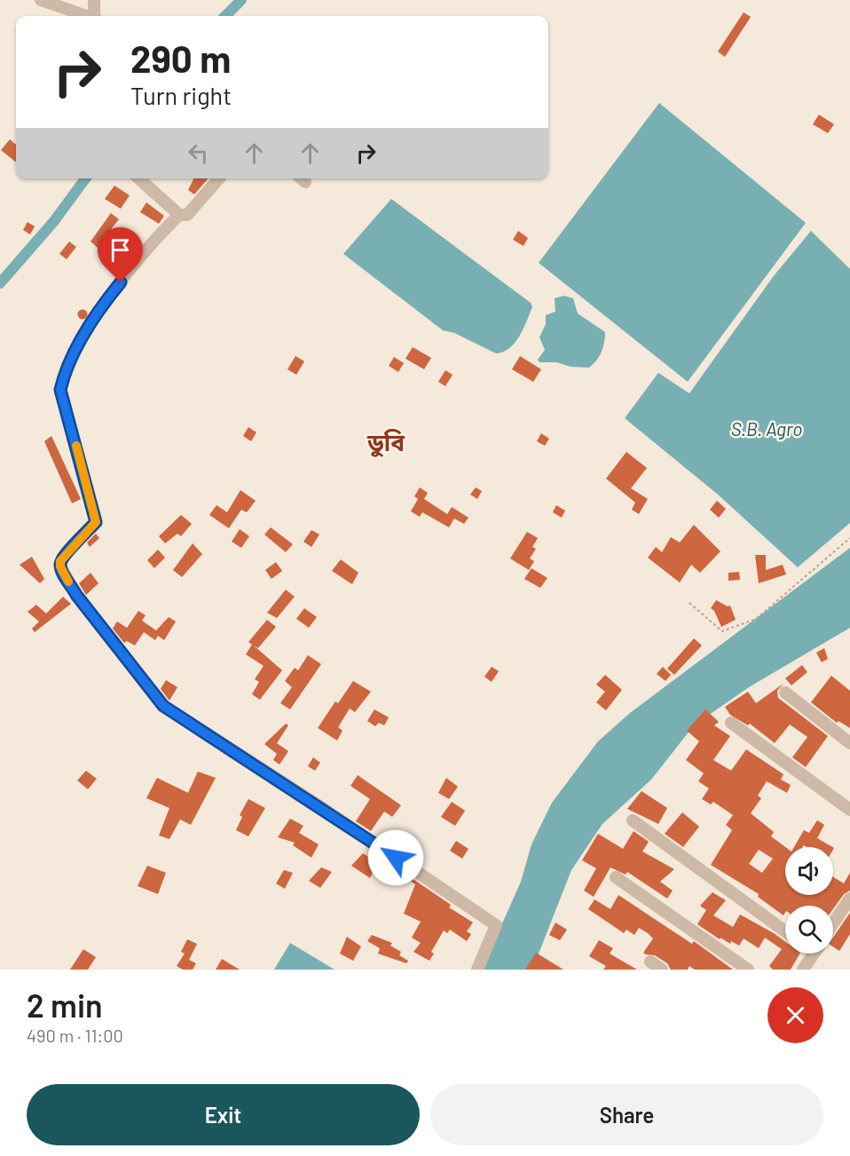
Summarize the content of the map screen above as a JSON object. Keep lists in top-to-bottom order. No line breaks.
{"districts":["ডুবি"],"water":["S.B. Agro"],"page":{"turn":["290 m","Turn right"],"heading":["2 min","490 m · 11:00"],"buttons":["Exit","Share"]}}
